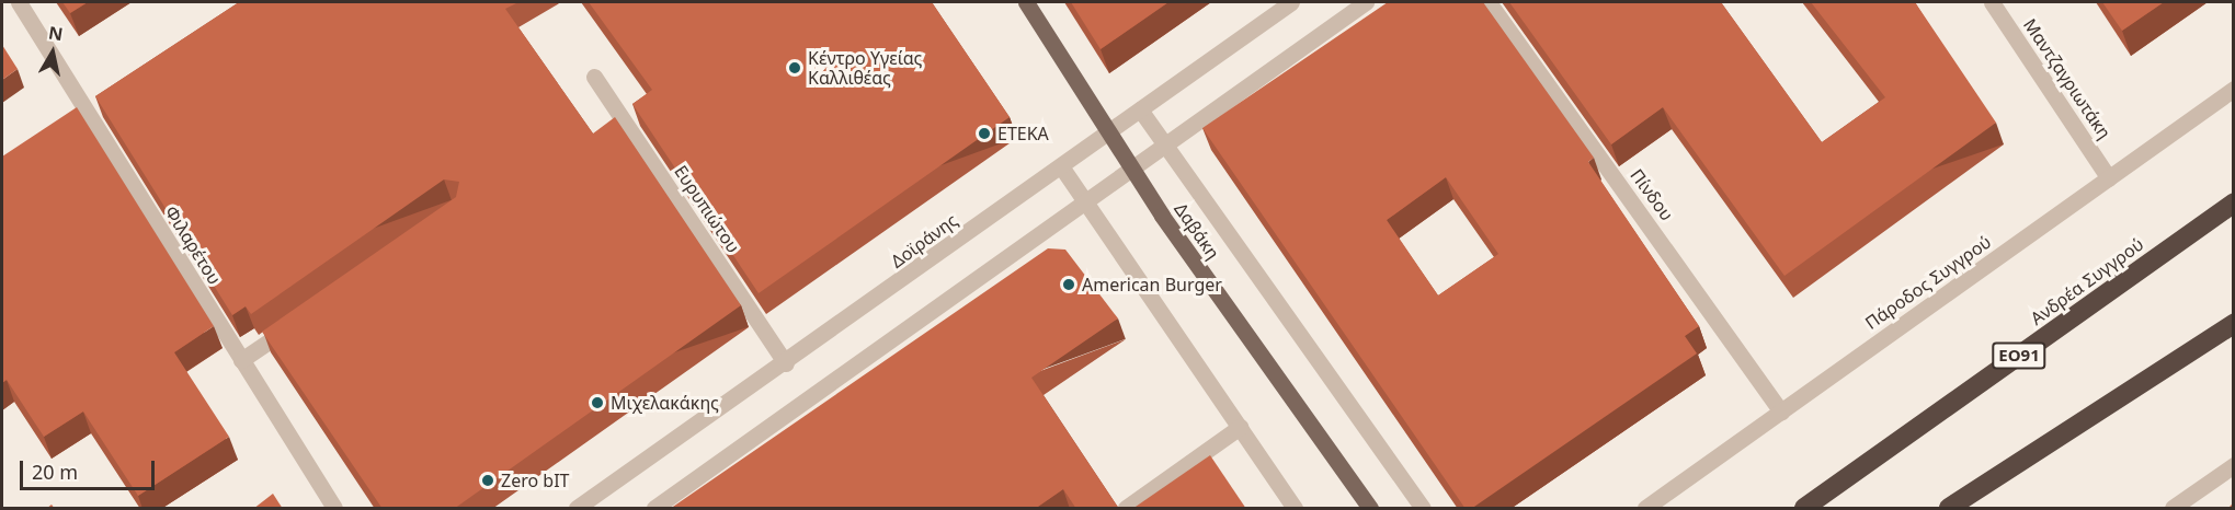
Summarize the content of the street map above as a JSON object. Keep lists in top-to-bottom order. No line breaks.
{"streets":{"highway":["Ανδρέα Συγγρού","ΕΟ91"],"main road":["Δαβάκη"],"street":["Μαντζαγριωτάκη","Πίνδου","Ευρυπιώτου","Δοϊράνης","Φιλαρέτου","Πάροδος Συγγρού"]},"crossings":[["Μαντζαγριωτάκη","Πάροδος Συγγρού"],["Πίνδου","Πάροδος Συγγρού"],["Ευρυπιώτου","Δοϊράνης"],["Δαβάκη","Δοϊράνης"]],"places":["Κέντρο Υγείας Καλλιθέας","ΕΤΕΚΑ","American Burger","Μιχελακάκης","Zero bIT"],"scale_bar":"20 m","north":"top"}
